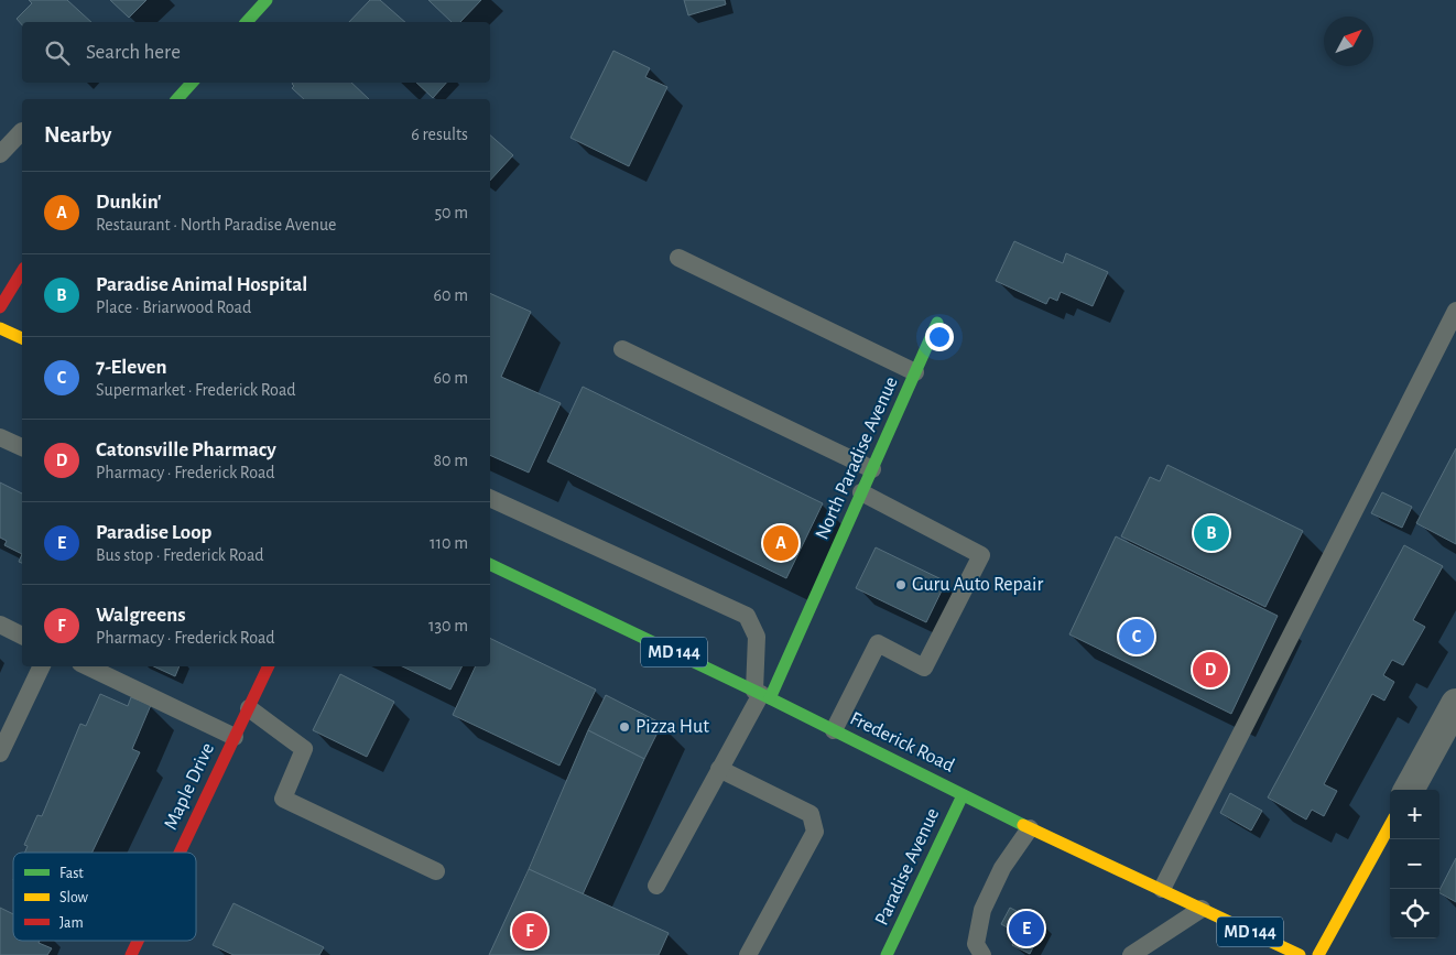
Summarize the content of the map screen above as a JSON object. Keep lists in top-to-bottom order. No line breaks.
{"streets":{"main road":["North Paradise Avenue","MD 144","Frederick Road","Maple Drive","Paradise Avenue"]},"crossings":[["North Paradise Avenue","Frederick Road"],["Frederick Road","Paradise Avenue"]],"places":["Guru Auto Repair","Pizza Hut"],"legend":["Fast","Slow","Jam"],"north":"top right","page":{"search":"Search here","heading":["Nearby","6 results"],"list":[{"mark":"A","name":"Dunkin'","note":"Restaurant · North Paradise Avenue","value":"50 m"},{"mark":"B","name":"Paradise Animal Hospital","note":"Place · Briarwood Road","value":"60 m"},{"mark":"C","name":"7-Eleven","note":"Supermarket · Frederick Road","value":"60 m"},{"mark":"D","name":"Catonsville Pharmacy","note":"Pharmacy · Frederick Road","value":"80 m"},{"mark":"E","name":"Paradise Loop","note":"Bus stop · Frederick Road","value":"110 m"},{"mark":"F","name":"Walgreens","note":"Pharmacy · Frederick Road","value":"130 m"}],"pins":["B","A","C","D","E","F"],"map_buttons":["+","−"]}}
